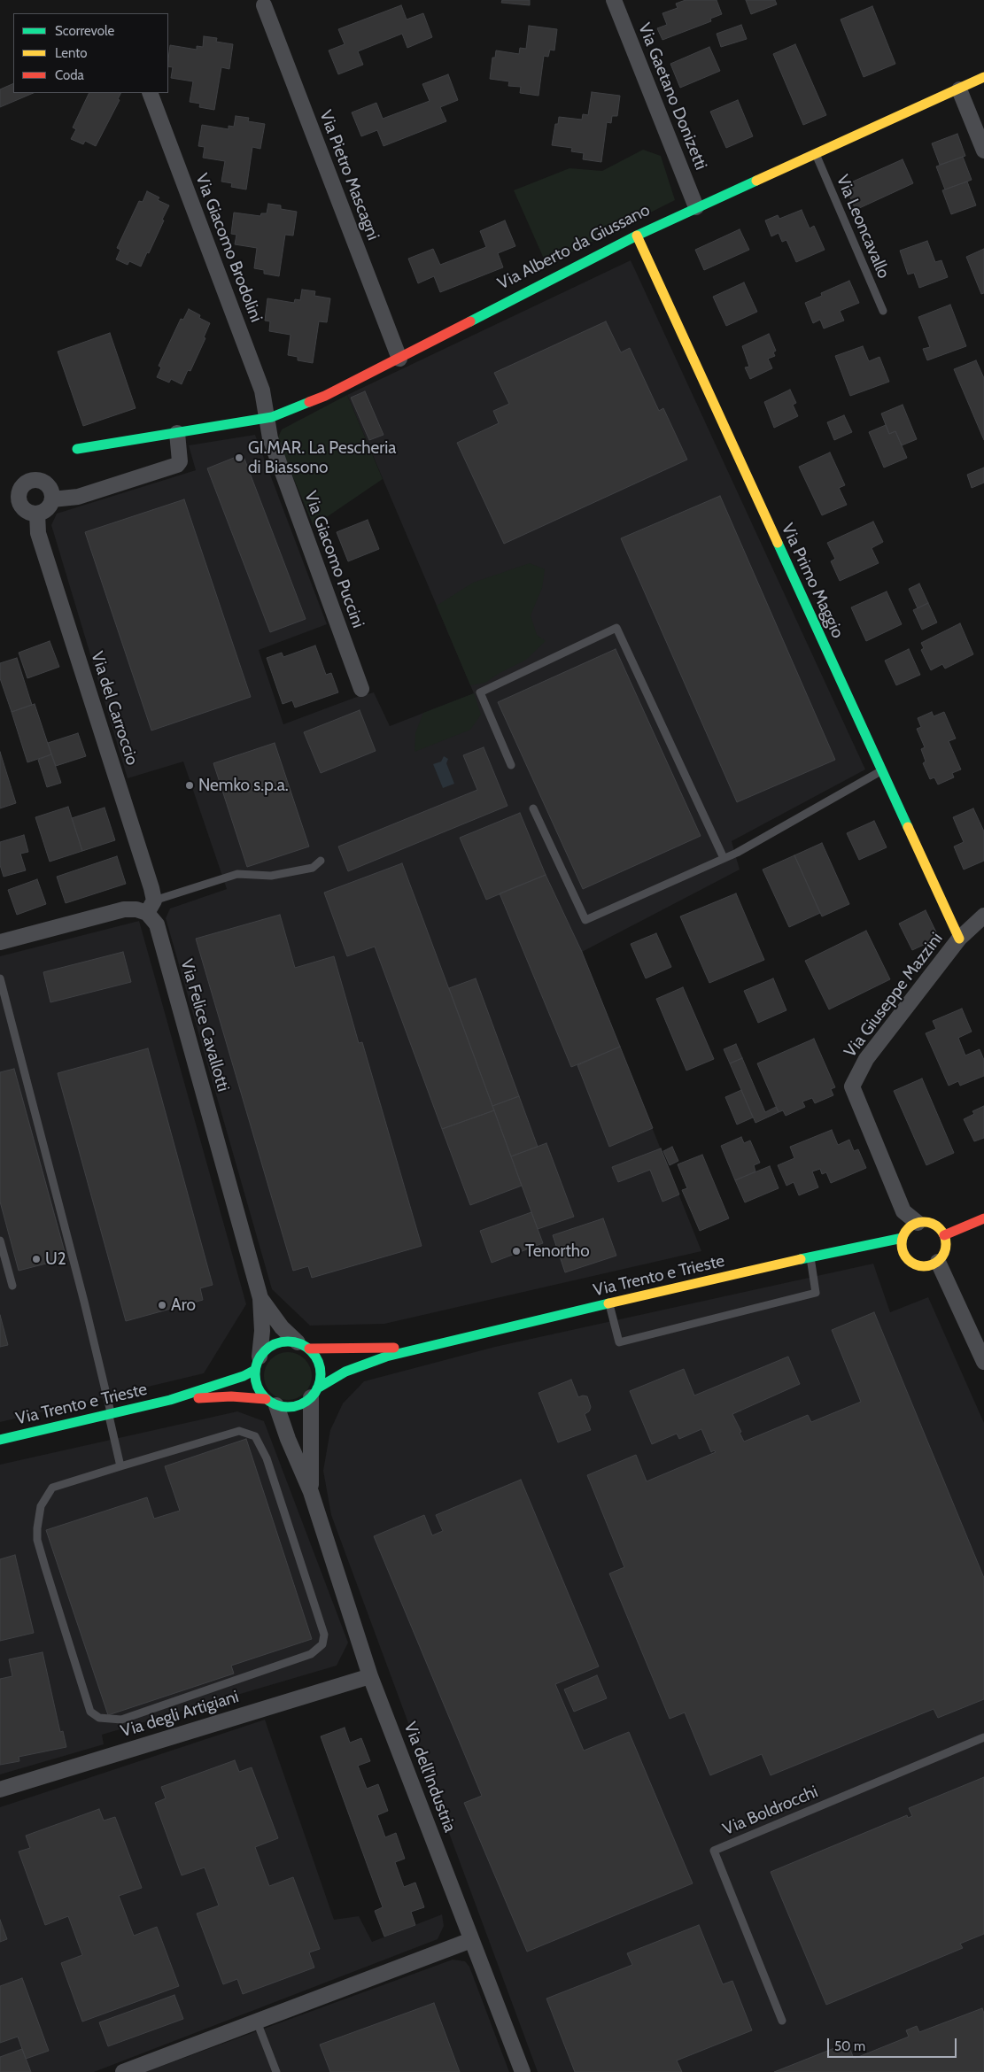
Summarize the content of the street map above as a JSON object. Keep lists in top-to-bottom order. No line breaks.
{"streets":{"street":["Via Gaetano Donizetti","Via Pietro Mascagni","Via Alberto da Giussano","Via Giacomo Brodolini","Via Giacomo Puccini","Via Primo Maggio","Via del Carroccio","Via Giuseppe Mazzini","Via Felice Cavallotti","Via Trento e Trieste","Via degli Artigiani","Via dell'Industria"],"lane":["Via Leoncavallo","Via Boldrocchi"]},"crossings":[["Via Gaetano Donizetti","Via Alberto da Giussano"],["Via Pietro Mascagni","Via Alberto da Giussano"],["Via Leoncavallo","Via Alberto da Giussano"],["Via Alberto da Giussano","Via Giacomo Brodolini"],["Via Alberto da Giussano","Via Giacomo Puccini"],["Via Alberto da Giussano","Via Primo Maggio"],["Via Giacomo Brodolini","Via Giacomo Puccini"],["Via Primo Maggio","Via Giuseppe Mazzini"],["Via del Carroccio","Via Felice Cavallotti"],["Via Giuseppe Mazzini","Via Trento e Trieste"],["Via Felice Cavallotti","Via Trento e Trieste"],["Via Felice Cavallotti","Via dell'Industria"],["Via Trento e Trieste","Via dell'Industria"],["Via degli Artigiani","Via dell'Industria"]],"places":["GI.MAR. La Pescheria di Biassono","Nemko s.p.a.","Tenortho","U2","Aro"],"legend":["Scorrevole","Lento","Coda"],"scale_bar":"50 m"}
